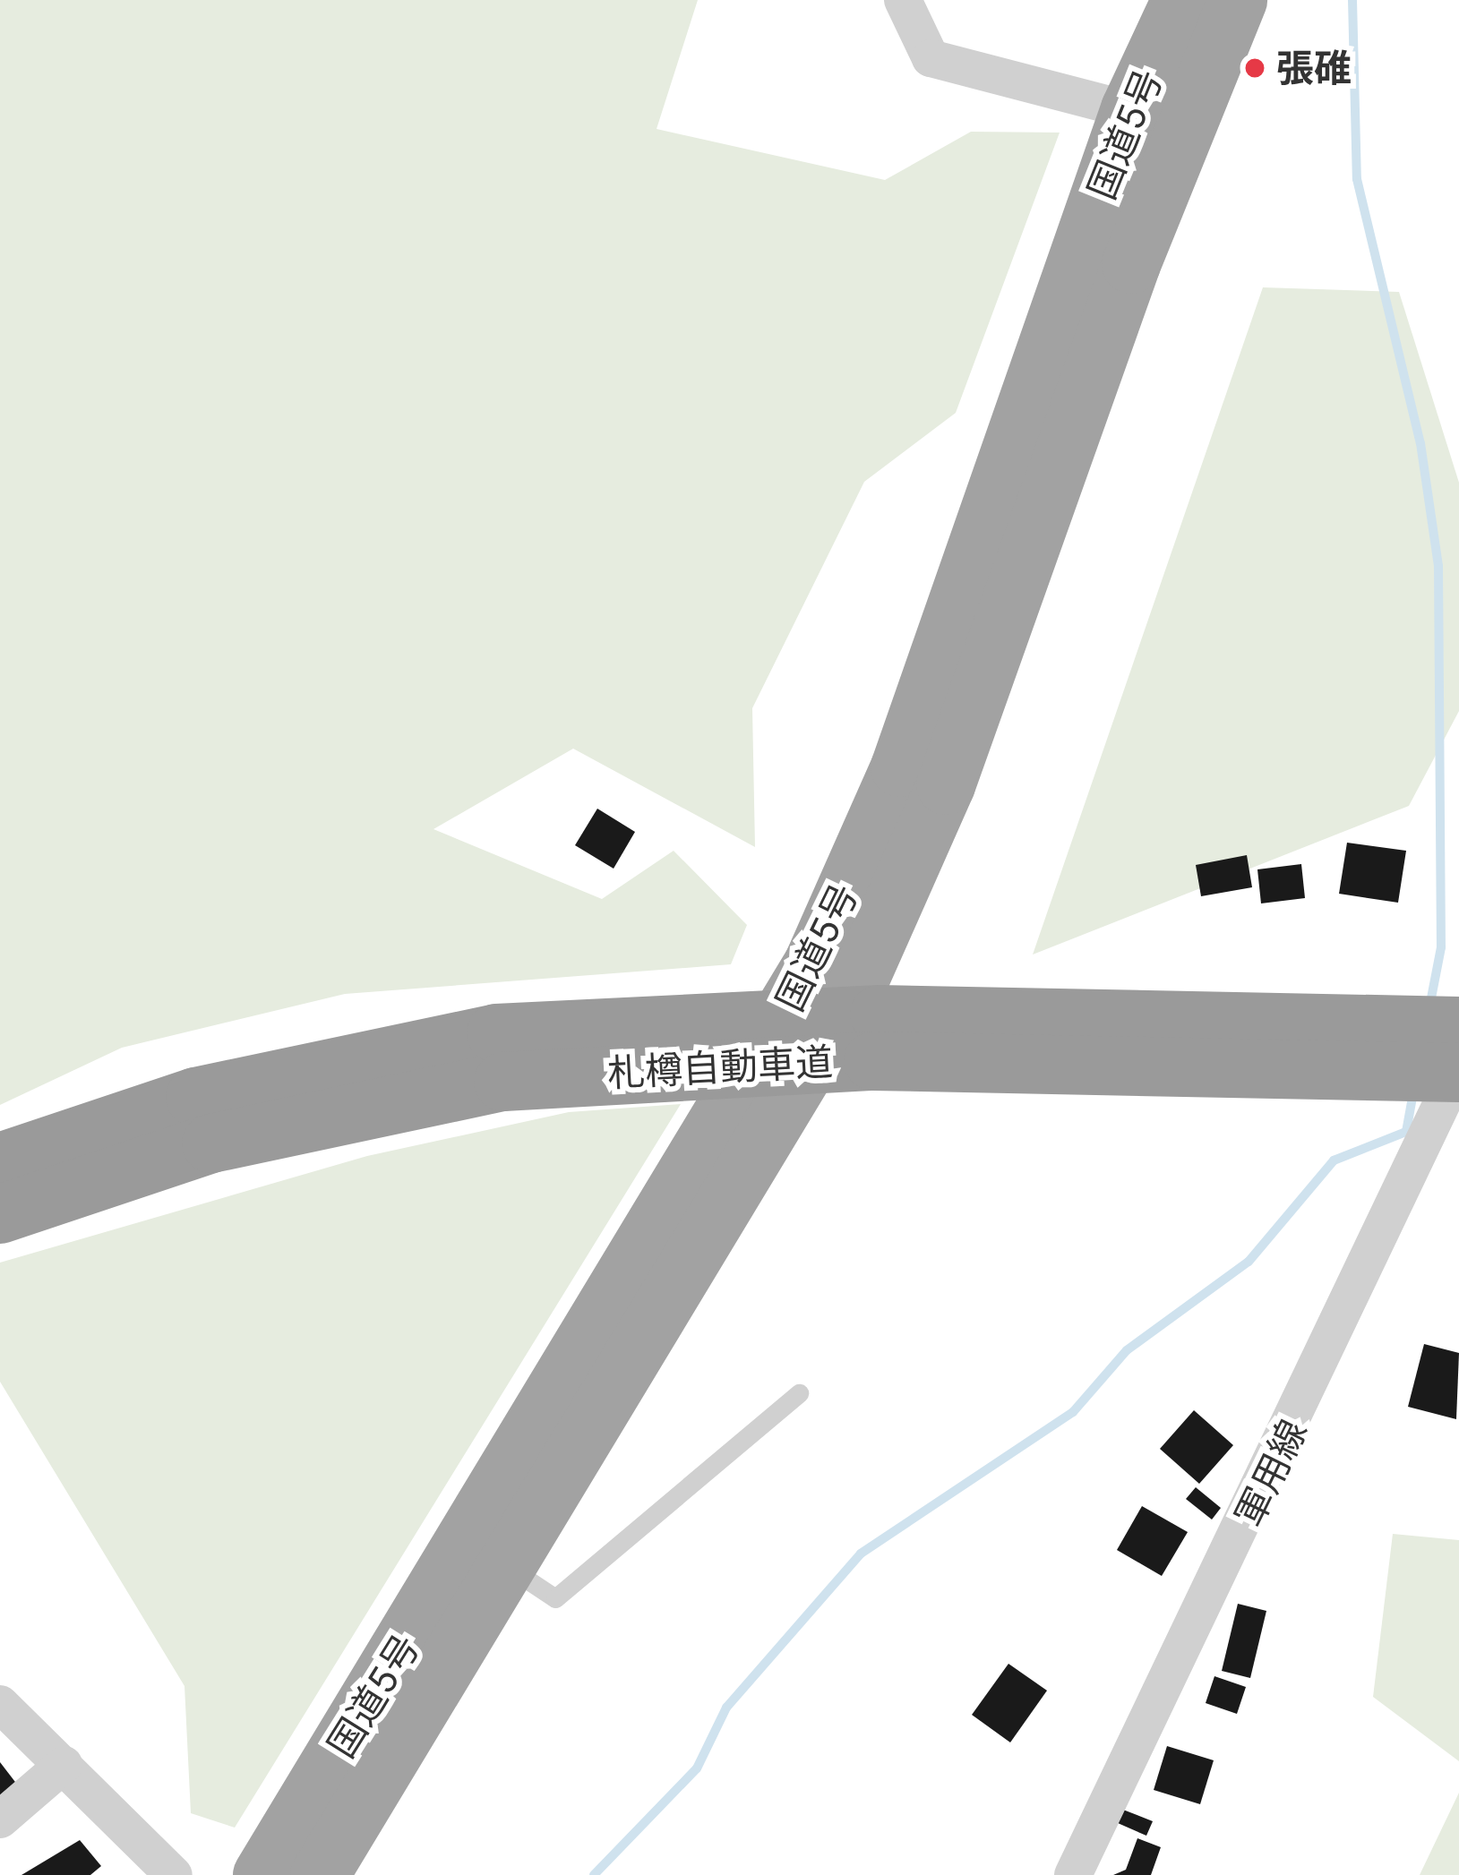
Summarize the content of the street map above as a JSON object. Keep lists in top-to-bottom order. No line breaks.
{"streets":{"highway":["国道5号","札樽自動車道"],"street":["軍用線"]},"crossings":[["札樽自動車道","軍用線"]],"places":["張碓"]}
